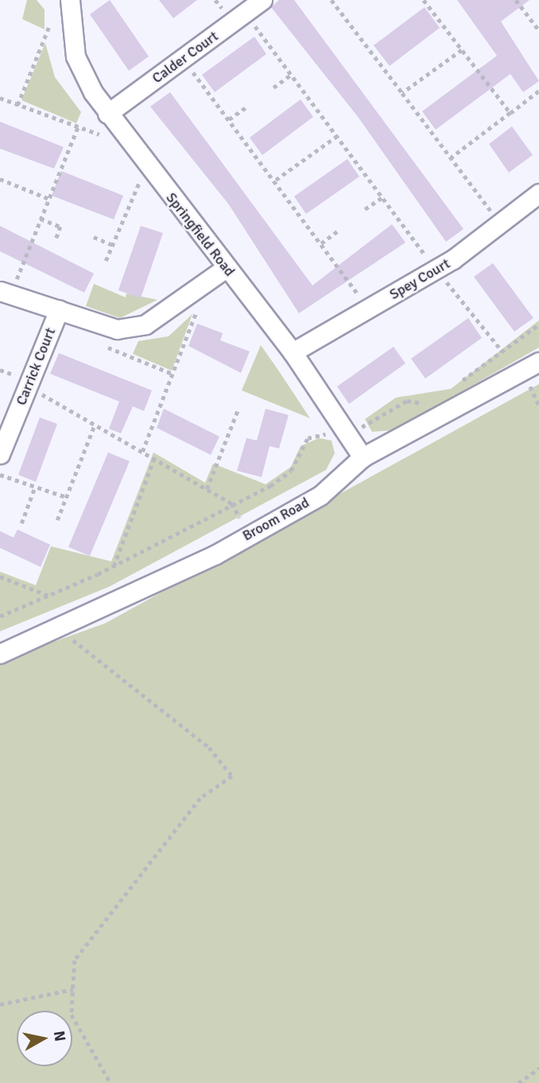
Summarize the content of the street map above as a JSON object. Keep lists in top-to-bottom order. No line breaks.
{"streets":{"street":["Calder Court","Springfield Road","Spey Court","Carrick Court","Broom Road"]},"crossings":[["Calder Court","Springfield Road"],["Springfield Road","Spey Court"],["Springfield Road","Carrick Court"],["Springfield Road","Broom Road"]],"north":"right"}
